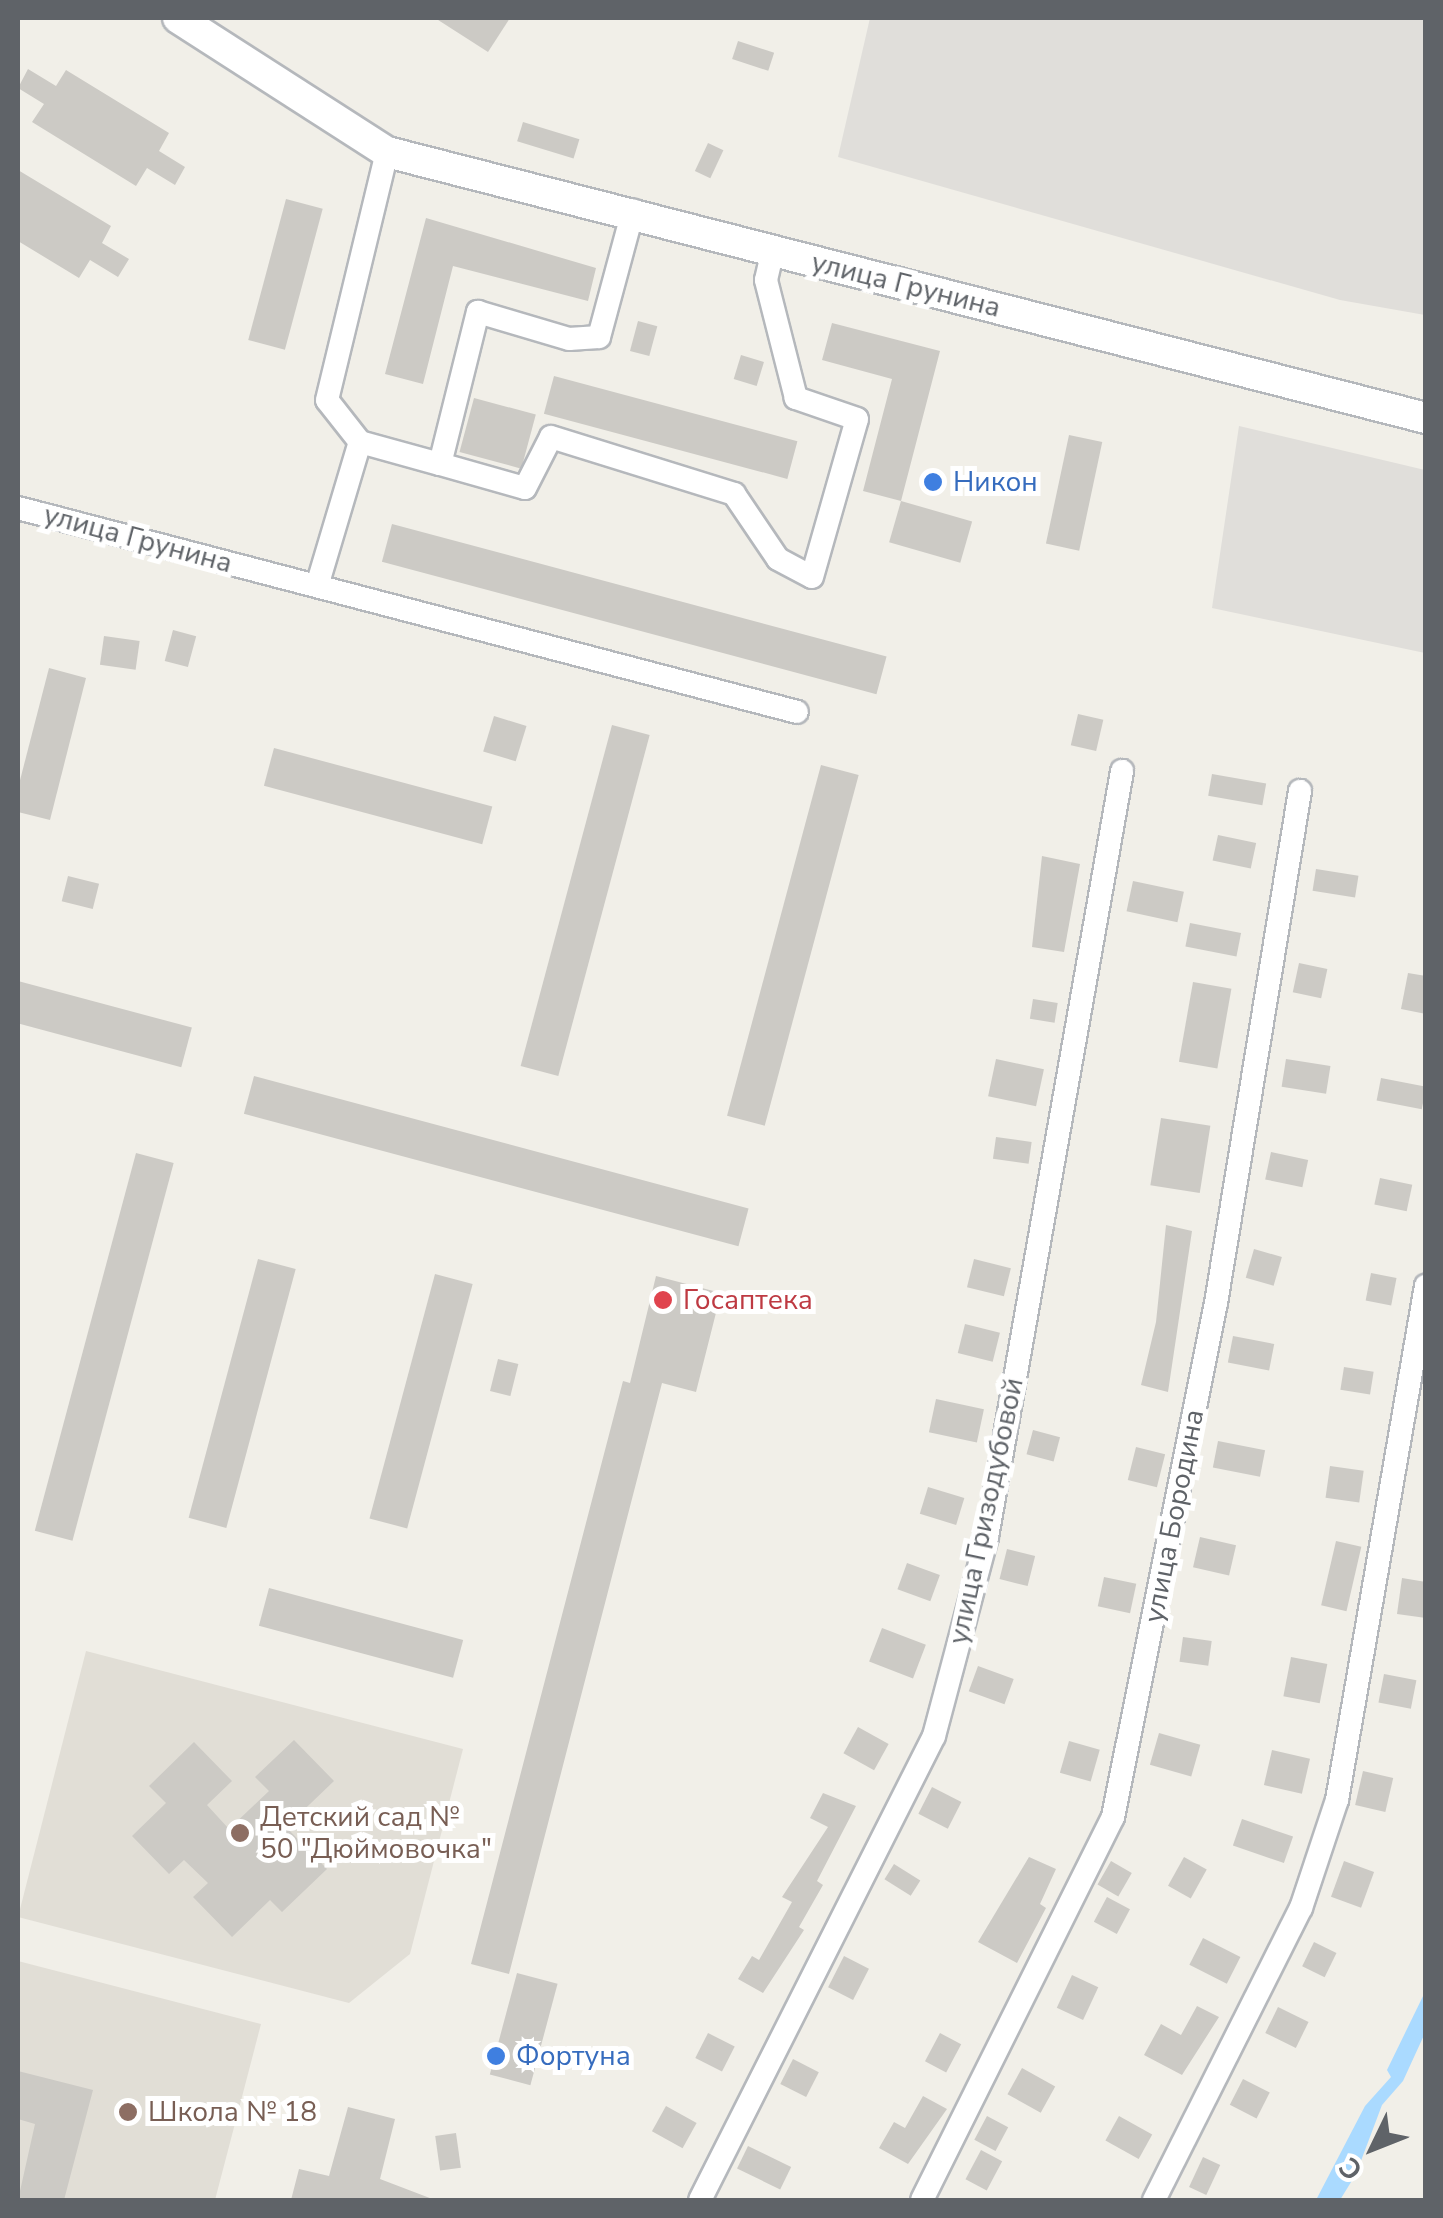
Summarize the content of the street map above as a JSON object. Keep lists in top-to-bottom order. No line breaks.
{"streets":{"street":["улица Грунина","улица Гризодубовой","улица Бородина"]},"places":["Никон","Госаптека","Детский сад № 50 \"Дюймовочка\"","Фортуна","Школа № 18"],"north":"bottom left"}
